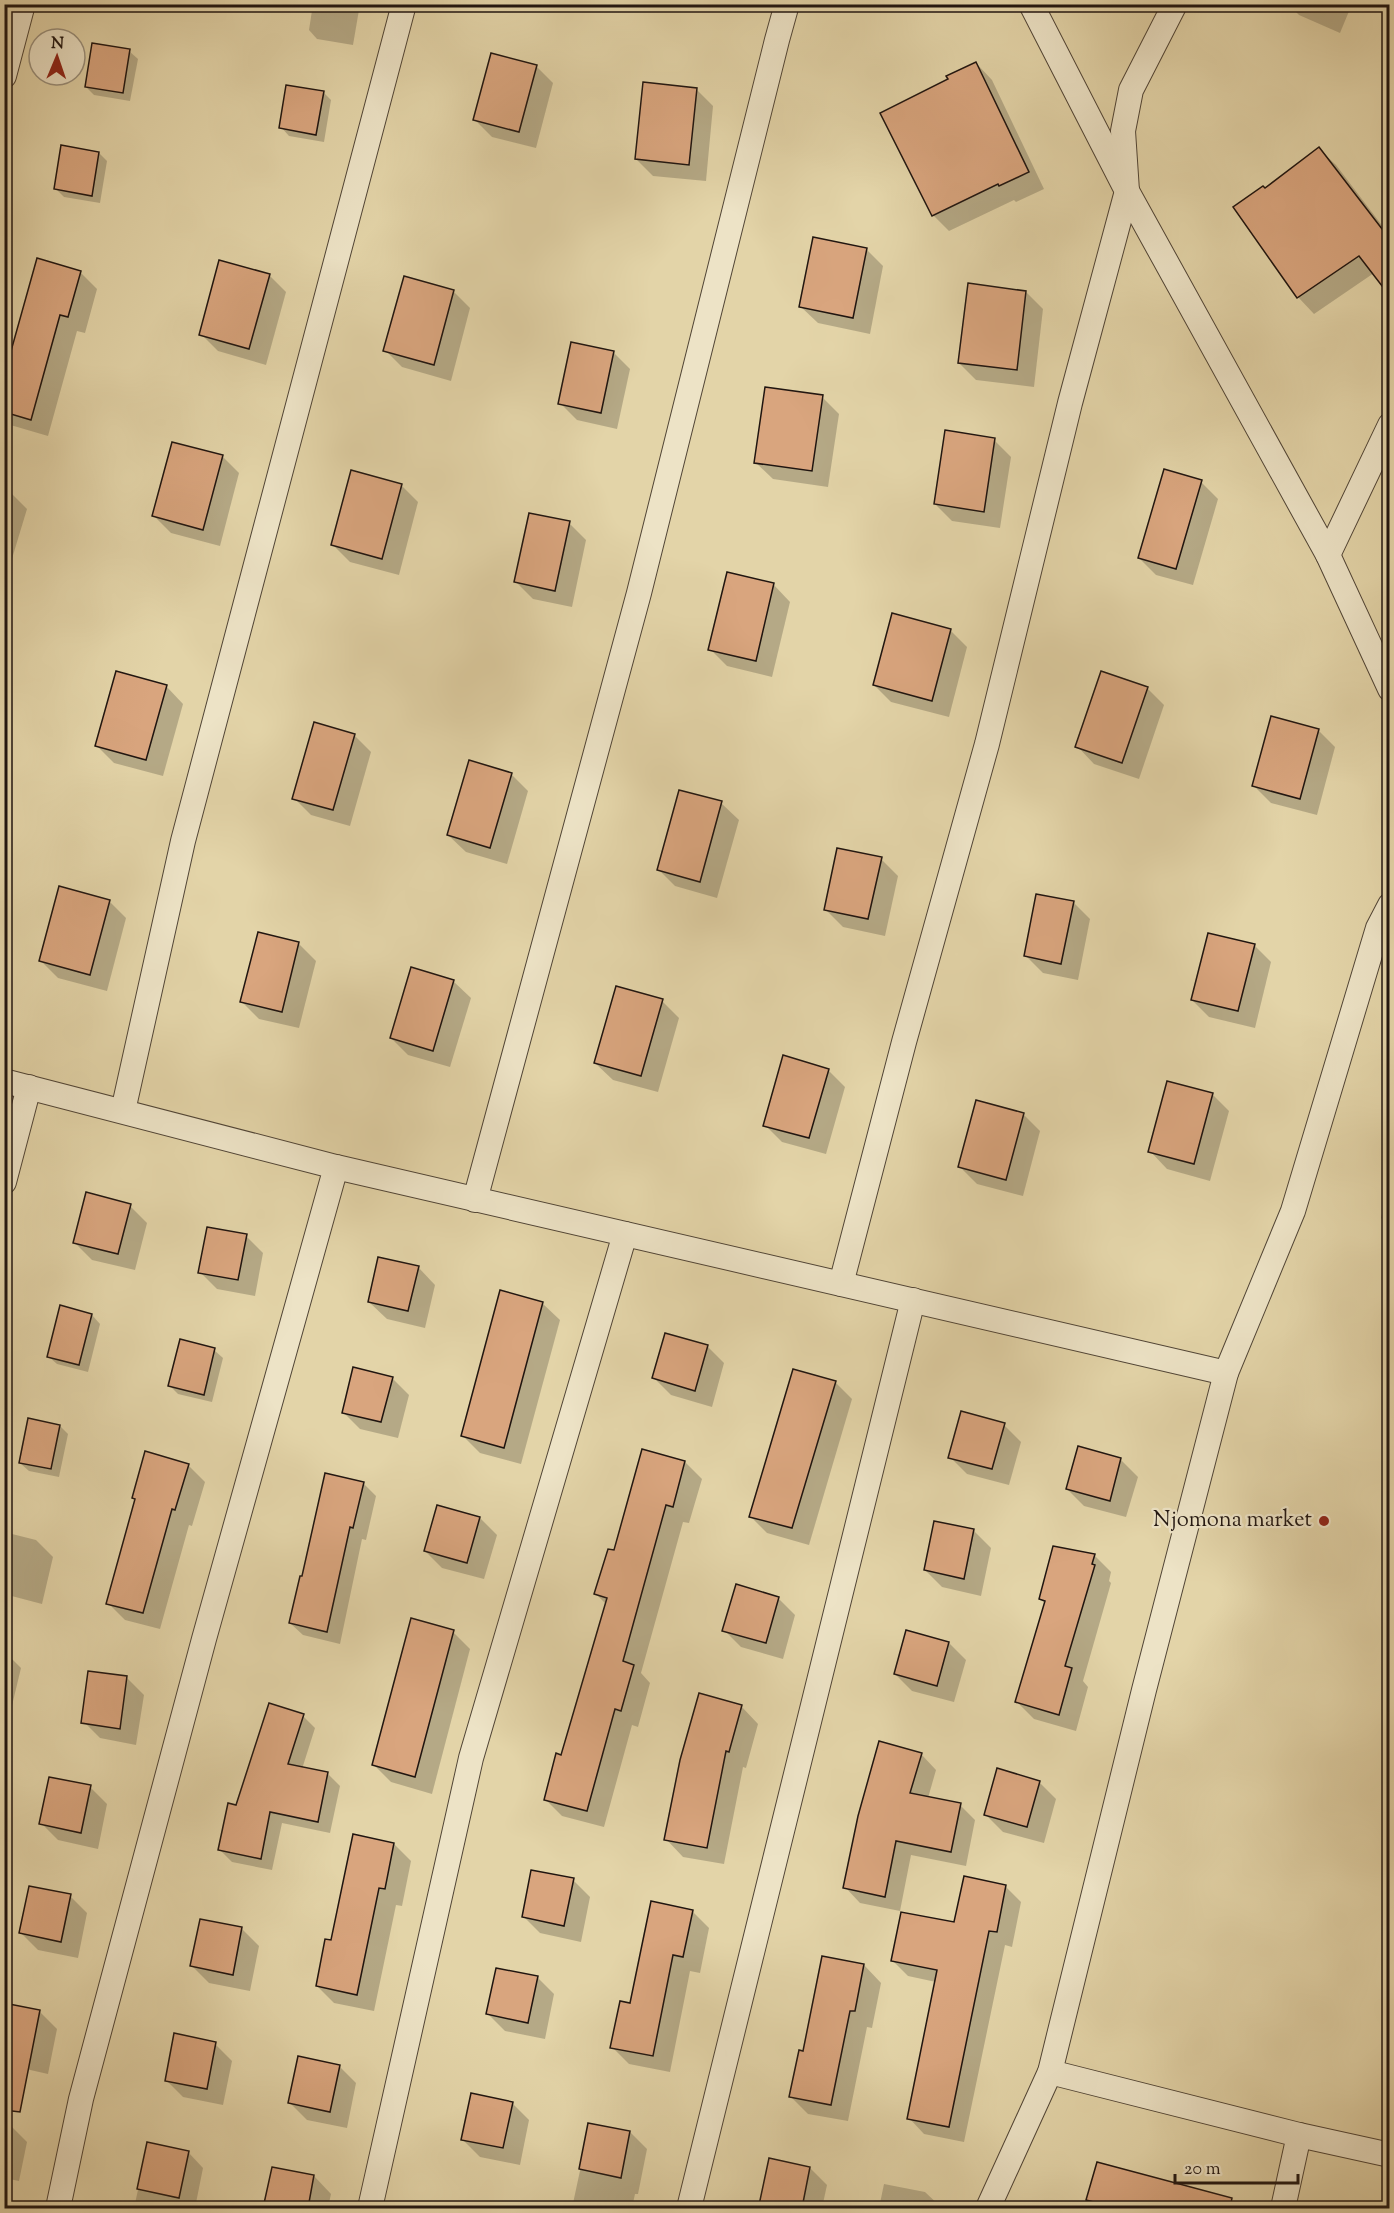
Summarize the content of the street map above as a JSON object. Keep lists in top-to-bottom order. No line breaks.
{"places":["Njomona market"],"scale_bar":"20 m","north":"top"}
